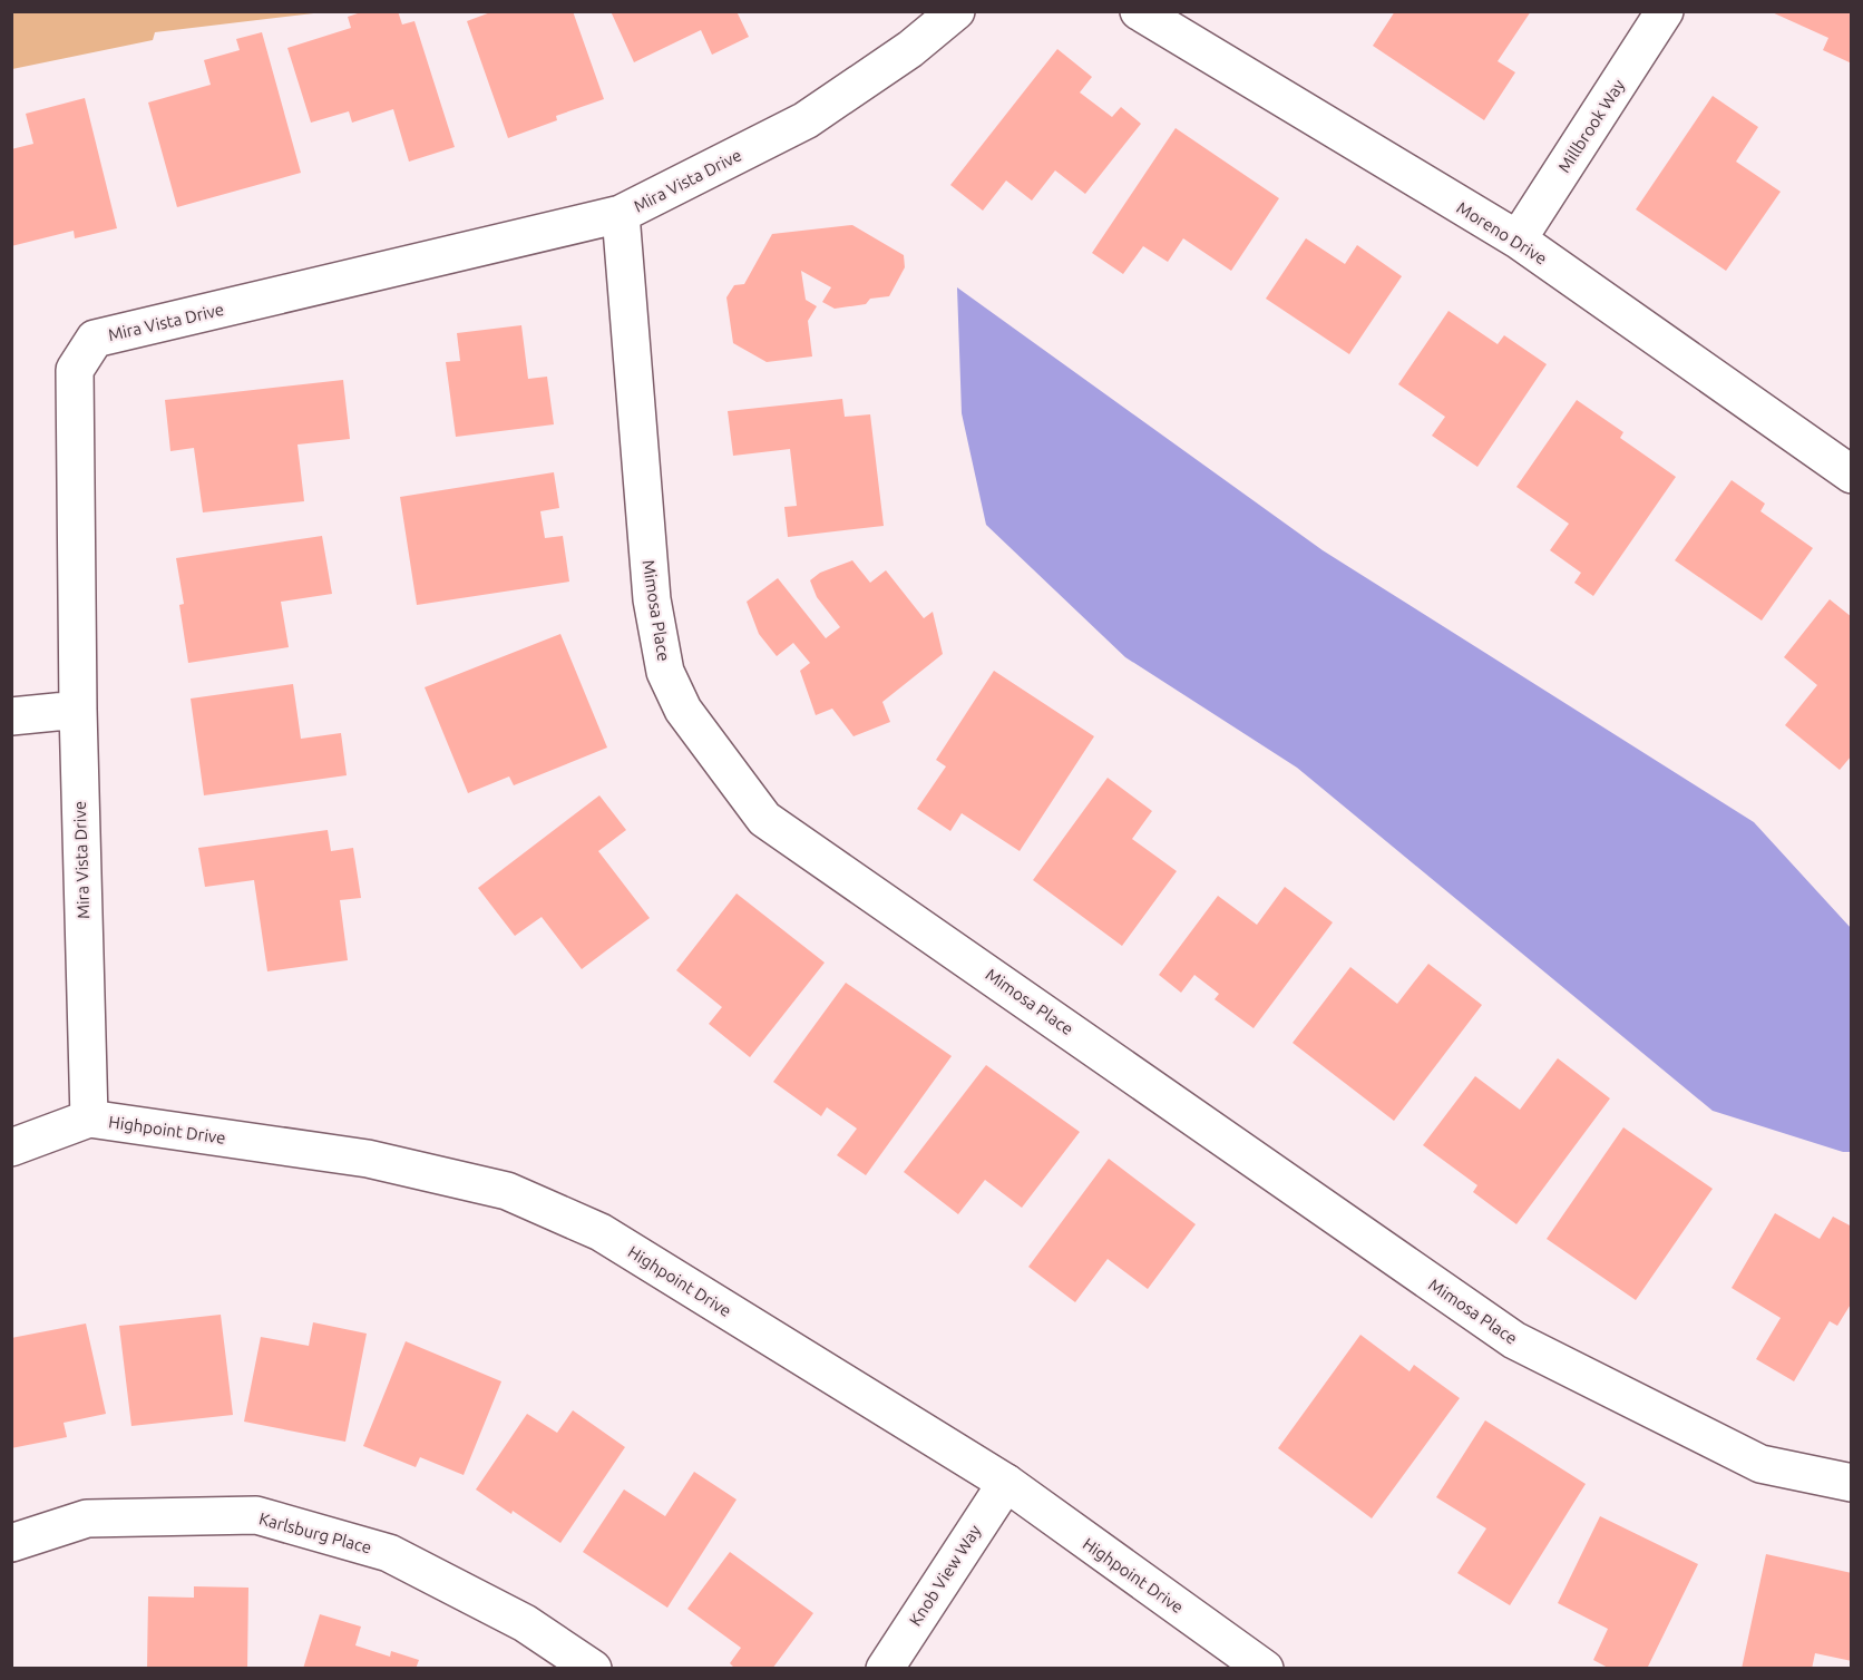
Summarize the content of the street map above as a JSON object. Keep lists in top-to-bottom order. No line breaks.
{"streets":{"street":["Millbrook Way","Mira Vista Drive","Moreno Drive","Mimosa Place","Highpoint Drive","Karlsburg Place","Knob View Way"]},"crossings":[["Millbrook Way","Moreno Drive"],["Mira Vista Drive","Mimosa Place"],["Mira Vista Drive","Highpoint Drive"],["Highpoint Drive","Knob View Way"]]}
